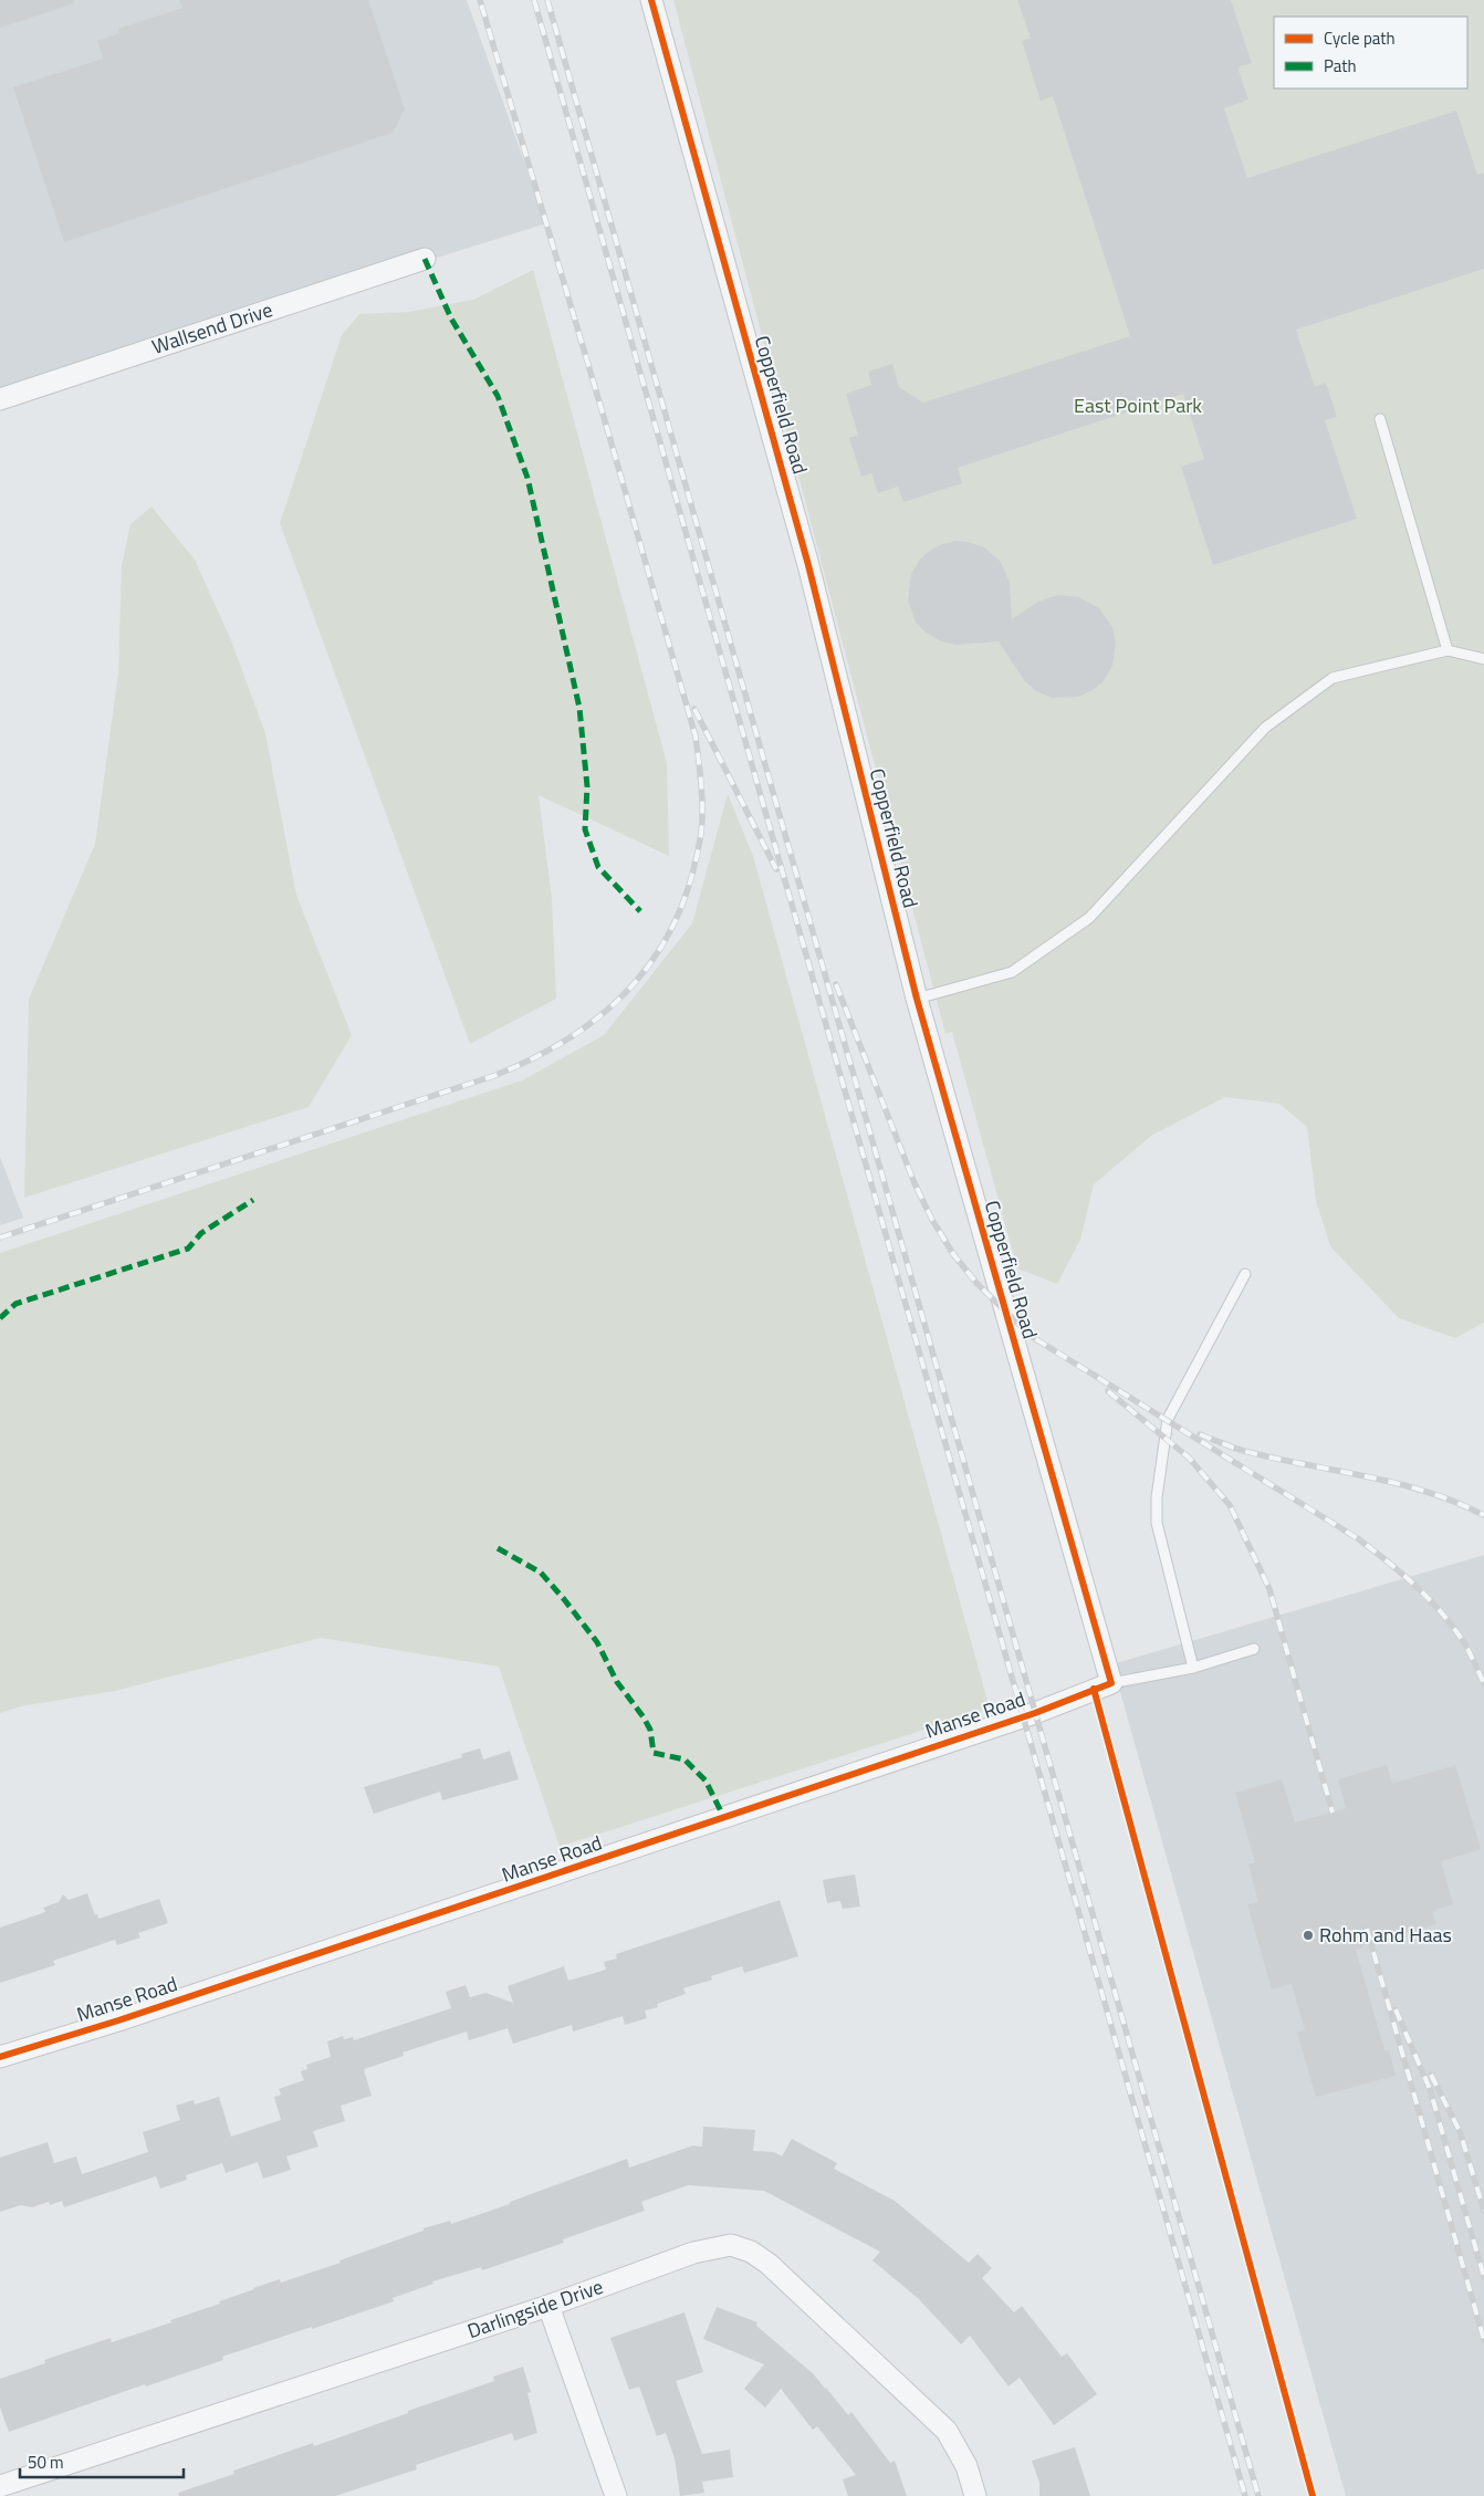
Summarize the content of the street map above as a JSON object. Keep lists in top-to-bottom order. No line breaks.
{"streets":{"street":["Wallsend Drive","Copperfield Road","Manse Road","Darlingside Drive"]},"crossings":[["Copperfield Road","Manse Road"]],"parks":["East Point Park"],"places":["Rohm and Haas"],"legend":["Cycle path","Path"],"scale_bar":"50 m"}
